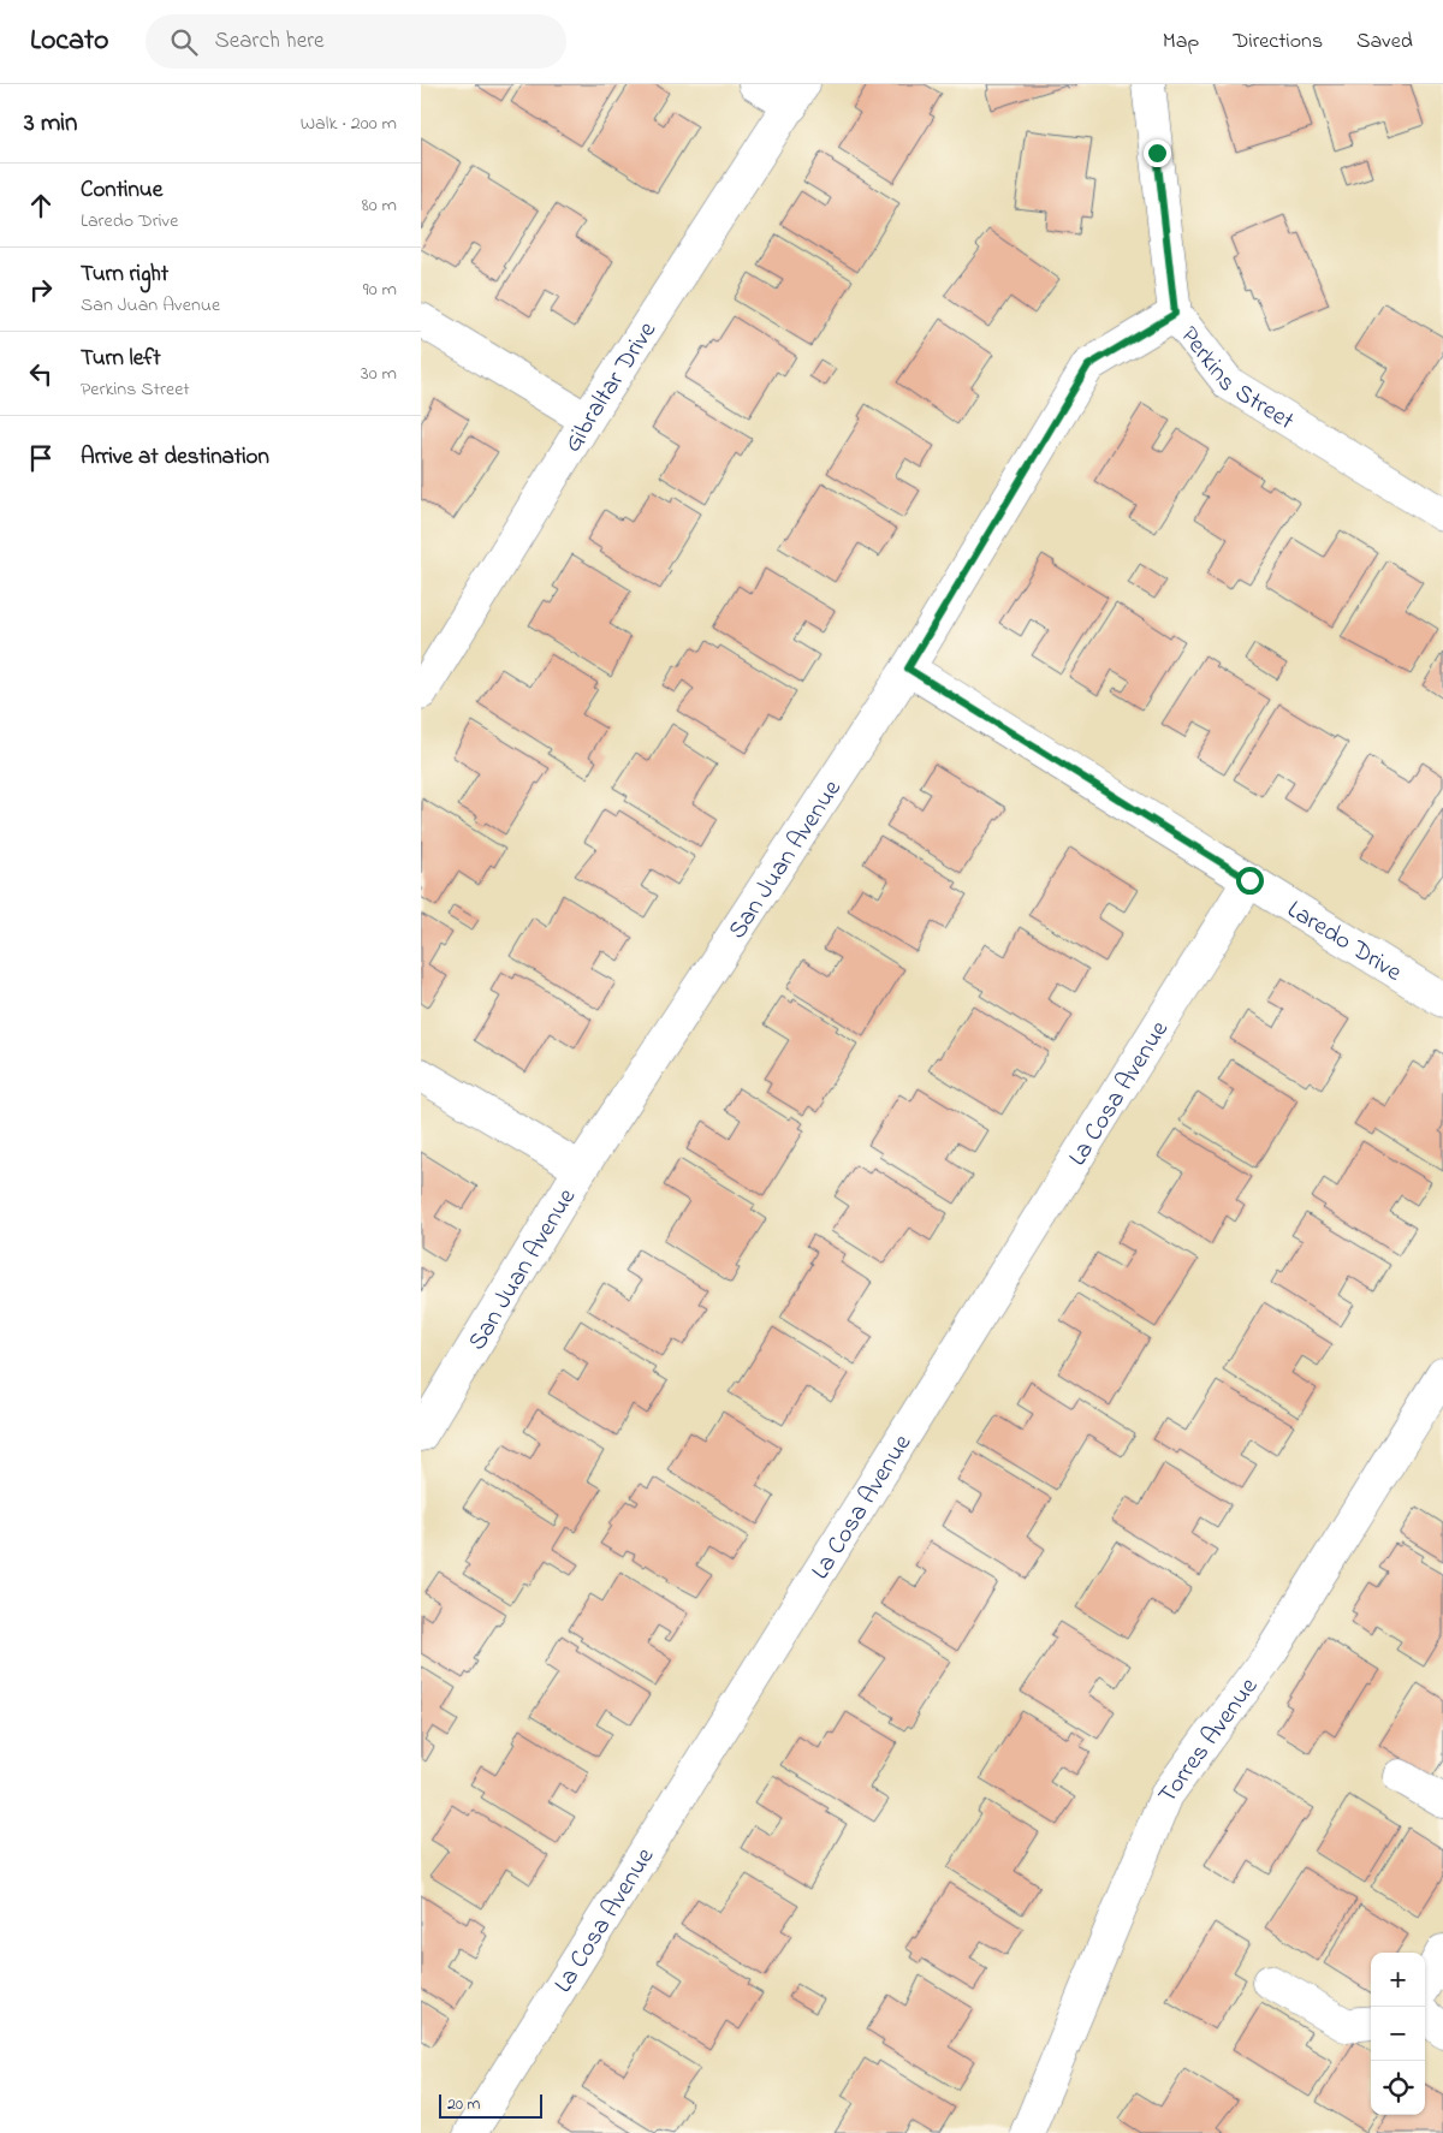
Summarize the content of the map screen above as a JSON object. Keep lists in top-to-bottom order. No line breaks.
{"streets":{"street":["Perkins Street","Gibraltar Drive","San Juan Avenue","Laredo Drive","La Cosa Avenue","Torres Avenue"]},"crossings":[["Perkins Street","San Juan Avenue"],["San Juan Avenue","Laredo Drive"],["Laredo Drive","La Cosa Avenue"]],"scale_bar":"20 m","page":{"header":"Locato","search":"Search here","nav":["Map","Directions","Saved"],"heading":["3 min","Walk · 200 m"],"list":[["Continue","Laredo Drive","80 m"],["Turn right","San Juan Avenue","90 m"],["Turn left","Perkins Street","30 m"],"Arrive at destination"],"map_buttons":["+","−"],"scale":"20 m"}}
